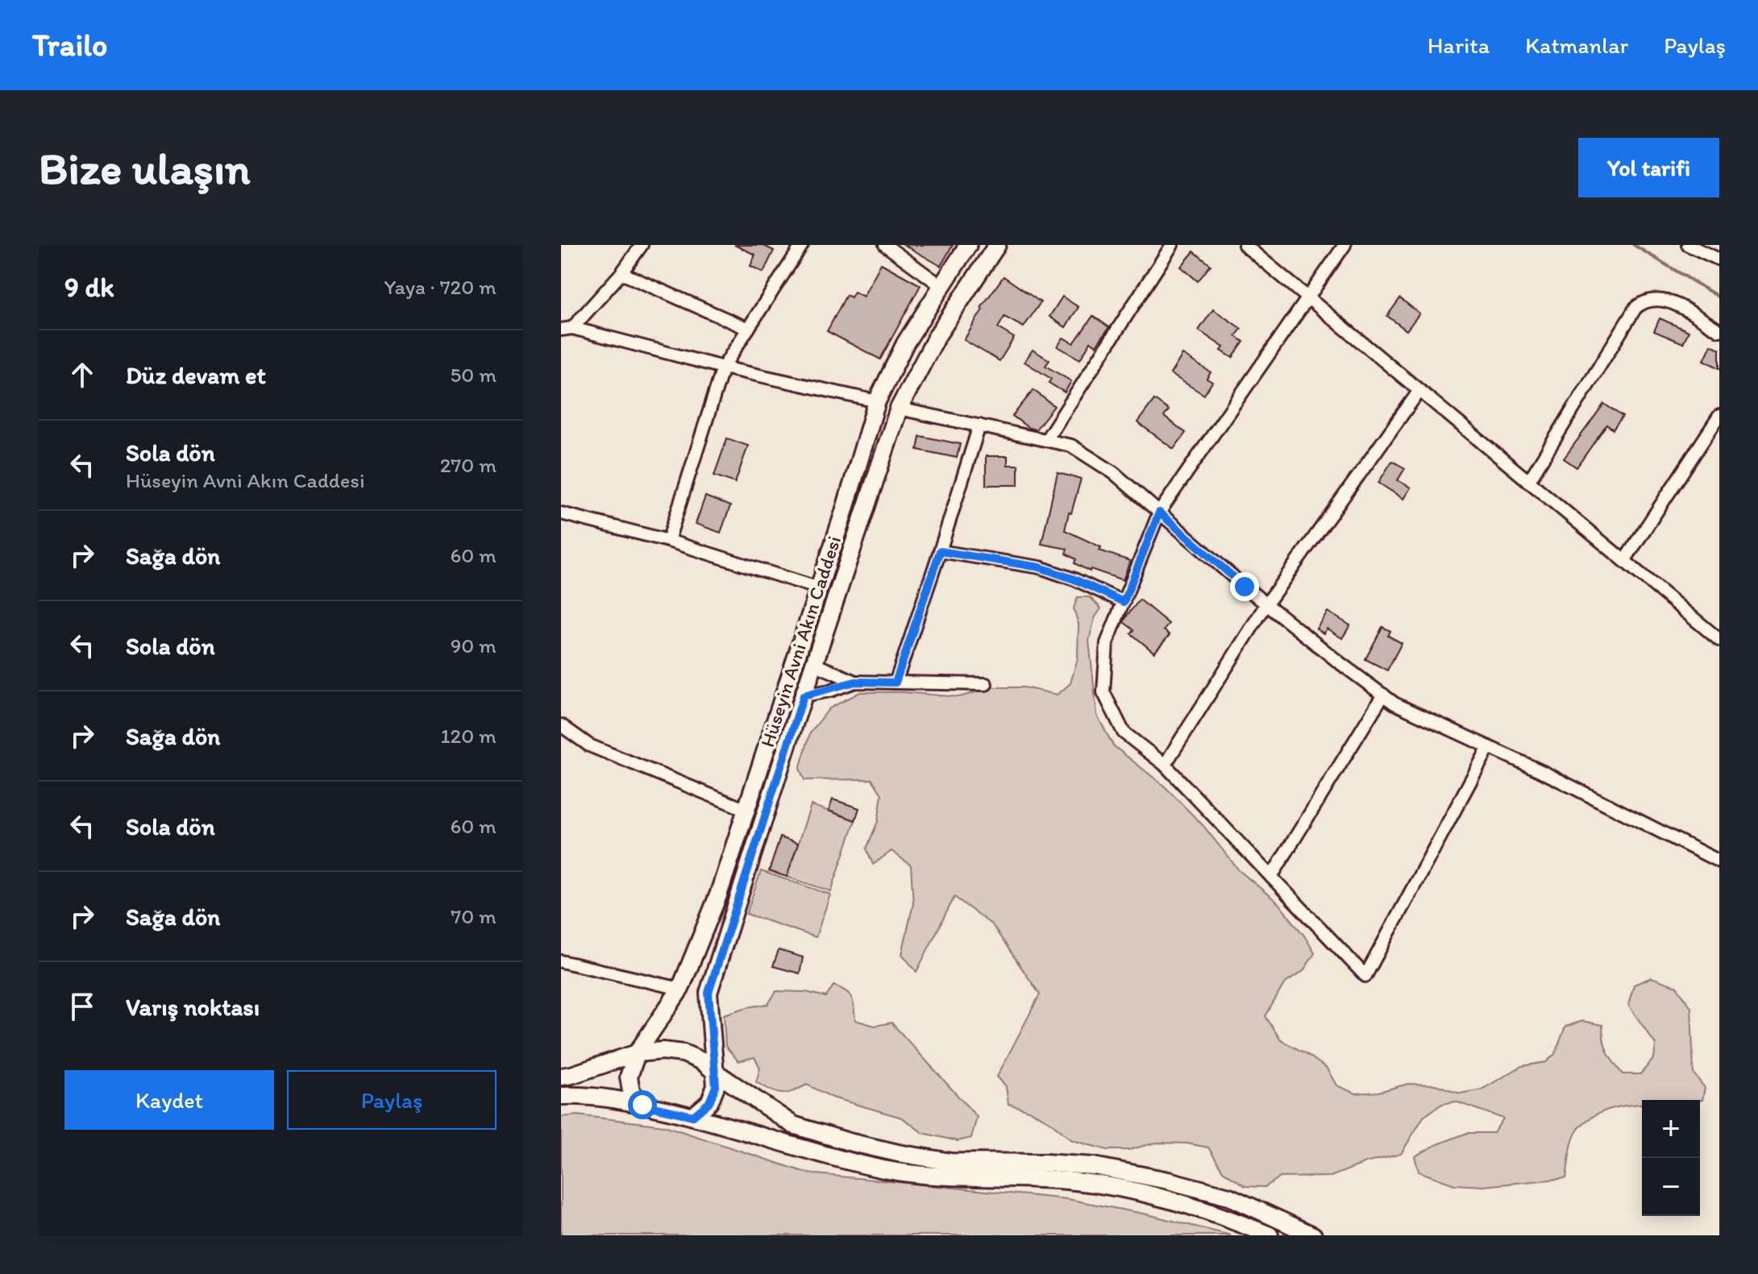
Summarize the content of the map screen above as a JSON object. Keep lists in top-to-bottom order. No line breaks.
{"streets":{"main road":["Hüseyin Avni Akın Caddesi"]},"page":{"header":"Trailo","nav":["Harita","Katmanlar","Paylaş"],"buttons":["Yol tarifi",["Kaydet","Paylaş"]],"title":"Bize ulaşın","heading":["9 dk","Yaya · 720 m"],"list":[["Düz devam et","50 m"],["Sola dön","Hüseyin Avni Akın Caddesi","270 m"],["Sağa dön","60 m"],["Sola dön","90 m"],["Sağa dön","120 m"],["Sola dön","60 m"],["Sağa dön","70 m"],"Varış noktası"],"map_buttons":["+","−"]}}
